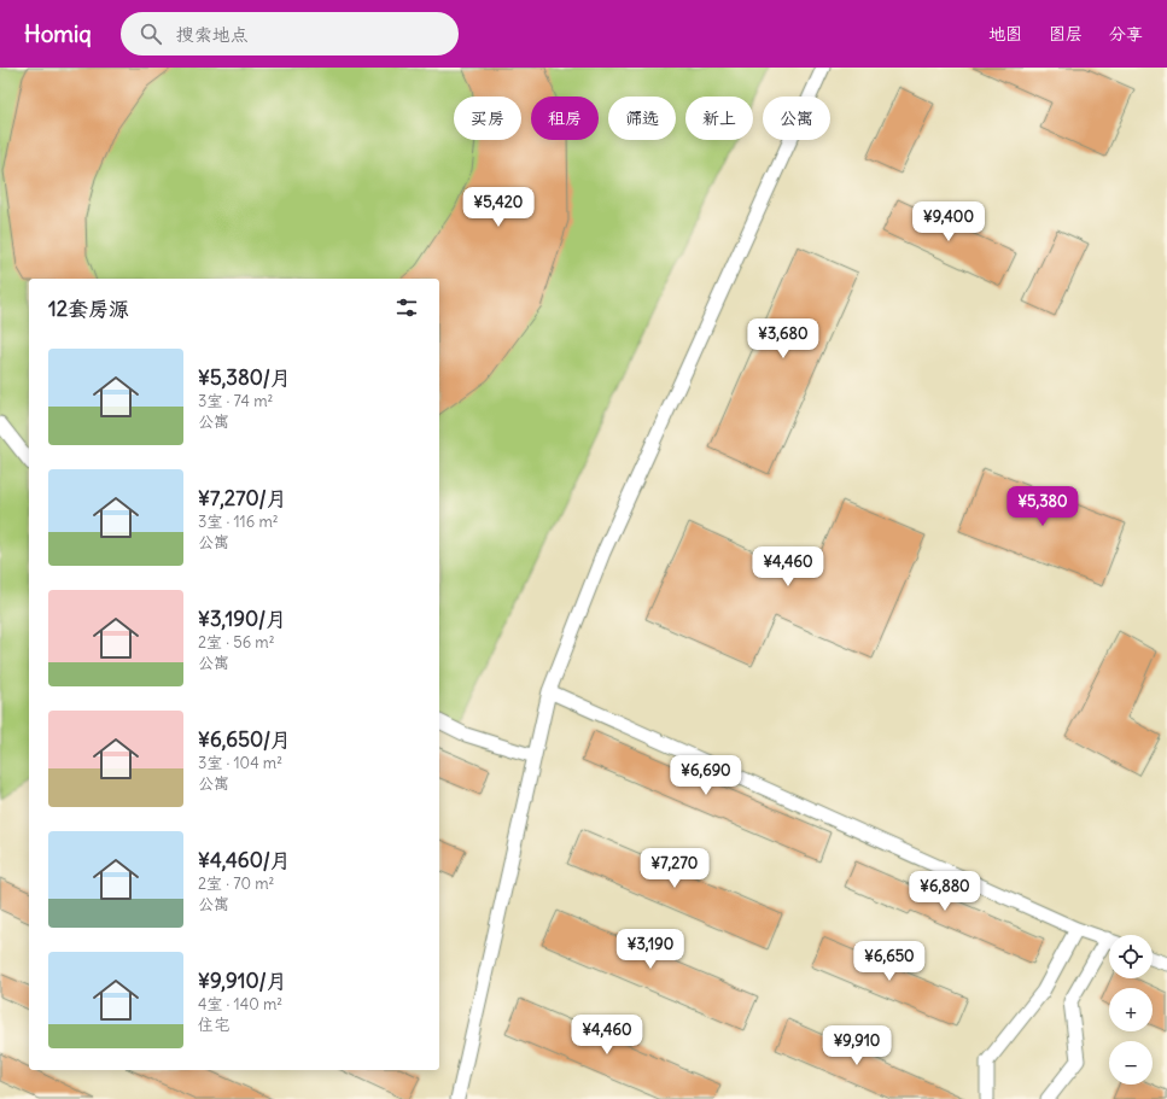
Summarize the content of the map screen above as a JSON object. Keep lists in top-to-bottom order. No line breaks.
{"page":{"header":"Homiq","search":"搜索地点","nav":["地图","图层","分享"],"chip":["买房","租房","筛选","新上","公寓"],"price":["¥5,420","¥9,400","¥3,680","¥5,380","¥4,460","¥6,690","¥7,270","¥6,880","¥3,190","¥6,650","¥4,460","¥9,910"],"heading":"12套房源","list":[{"name":"¥5,380/月","note":"3室 · 74 m² · 公寓"},{"name":"¥7,270/月","note":"3室 · 116 m² · 公寓"},{"name":"¥3,190/月","note":"2室 · 56 m² · 公寓"},{"name":"¥6,650/月","note":"3室 · 104 m² · 公寓"},{"name":"¥4,460/月","note":"2室 · 70 m² · 公寓"},{"name":"¥9,910/月","note":"4室 · 140 m² · 住宅"}],"map_buttons":["+","−"]}}
